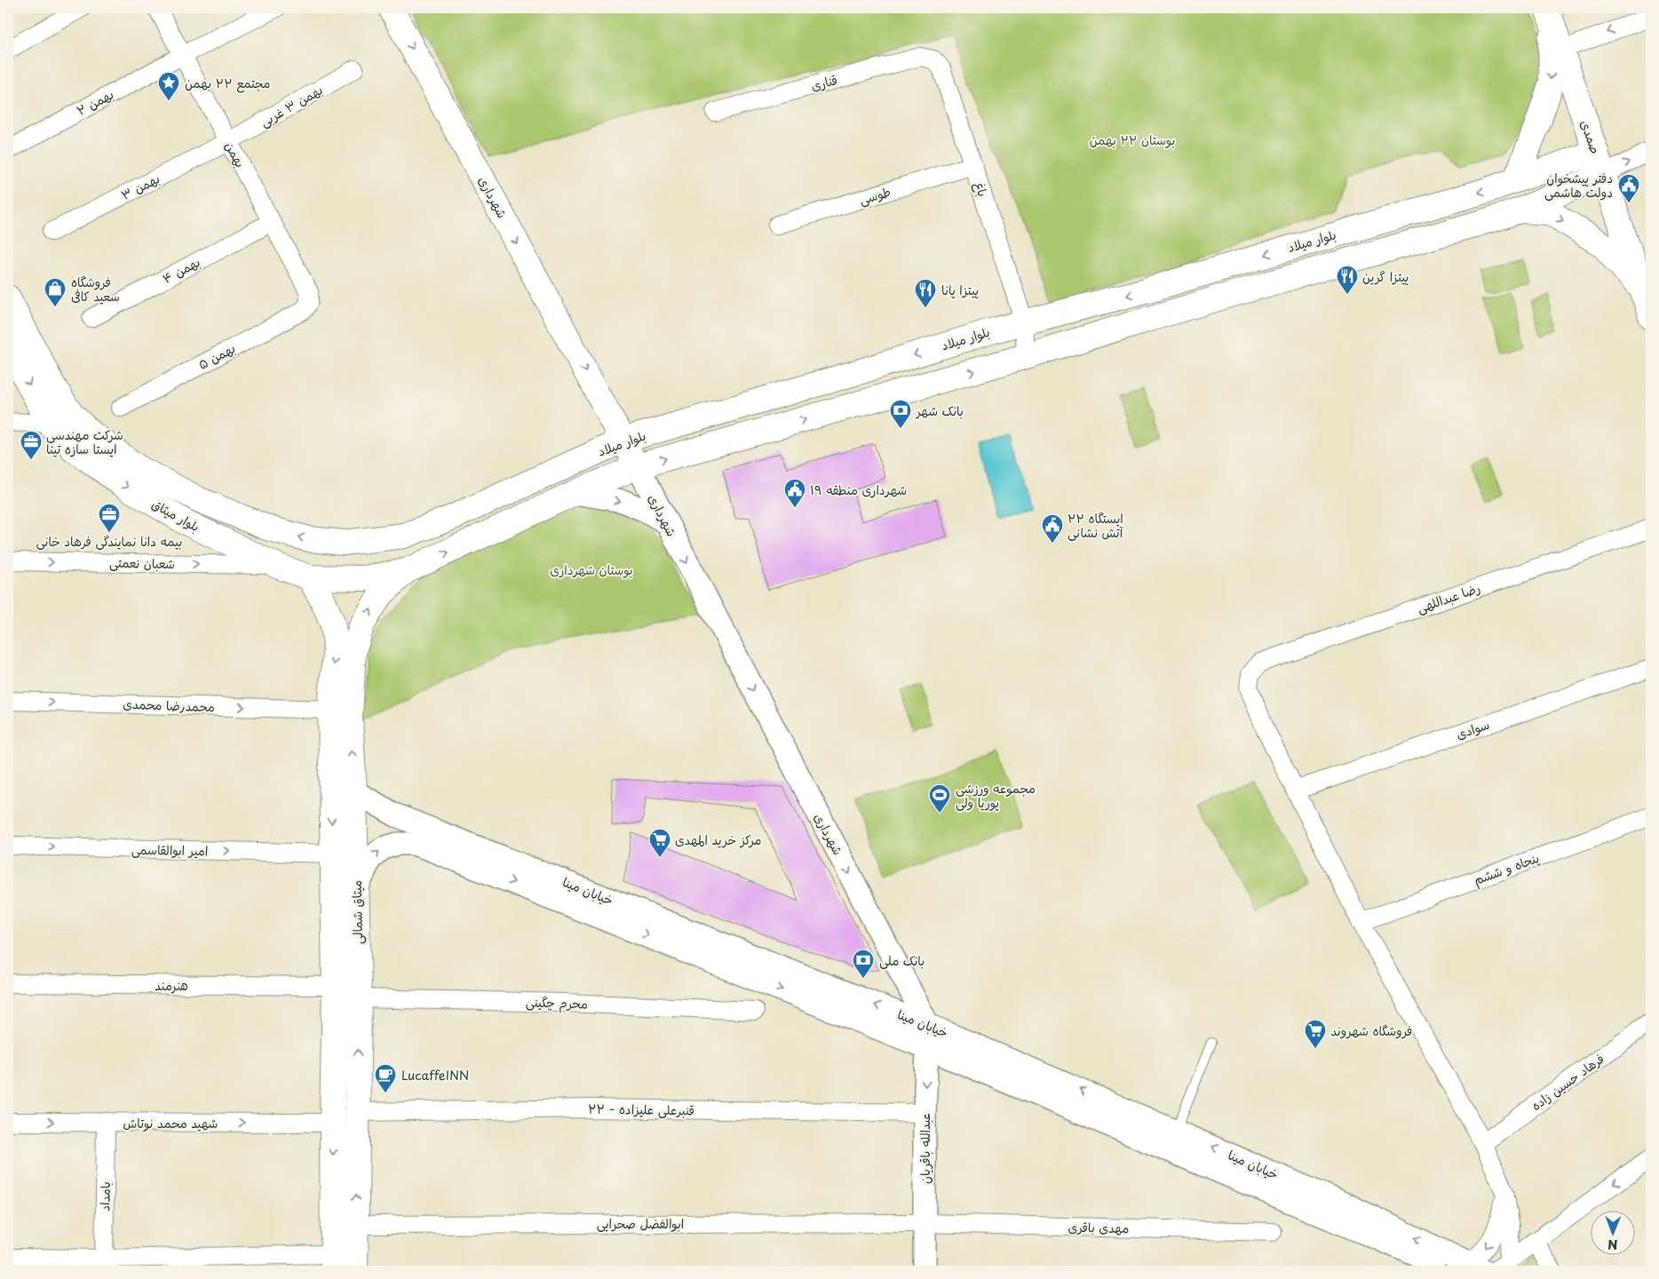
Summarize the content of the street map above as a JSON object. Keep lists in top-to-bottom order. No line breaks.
{"streets":{"main road":["صمدی","شهرداری","بلوار میلاد","بلوار میثاق","میثاق شمالی"],"street":["قناری","بهمن ۲","بهمن ۳ غربی","بهمن","بهمن ۳","باغ","طوسی","بهمن ۴","بهمن ۵","شعبان نعمتی","رضا عبداللهی","محمدرضا محمدی","سوادی","امیر ابوالقاسمی","پنجاه و ششم","خیابان مینا","هنرمند","محرم چگینی","فرهاد حسین زاده","قنبرعلی علیزاده - ۲۲","شهید محمد نوتاش","عبدالله باقریان","بامداد","ابوالفضل صحرایی","مهدی باقری"]},"crossings":[["قناری","باغ"],["بهمن ۲","بهمن"],["بهمن ۳ غربی","بهمن"],["بهمن ۳ غربی","بهمن ۳"],["صمدی","بلوار میلاد"],["بهمن","بهمن ۳"],["بهمن","بهمن ۴"],["بهمن","بهمن ۵"],["باغ","طوسی"],["باغ","بلوار میلاد"],["شهرداری","بلوار میلاد"],["شهرداری","خیابان مینا"],["شهرداری","عبدالله باقریان"],["بلوار میلاد","بلوار میثاق"],["بلوار میثاق","شعبان نعمتی"],["بلوار میثاق","میثاق شمالی"],["رضا عبداللهی","سوادی"],["محمدرضا محمدی","میثاق شمالی"],["امیر ابوالقاسمی","میثاق شمالی"],["خیابان مینا","میثاق شمالی"],["خیابان مینا","عبدالله باقریان"],["میثاق شمالی","هنرمند"],["میثاق شمالی","محرم چگینی"],["میثاق شمالی","قنبرعلی علیزاده - ۲۲"],["میثاق شمالی","شهید محمد نوتاش"],["میثاق شمالی","ابوالفضل صحرایی"],["قنبرعلی علیزاده - ۲۲","عبدالله باقریان"],["شهید محمد نوتاش","بامداد"],["عبدالله باقریان","ابوالفضل صحرایی"],["عبدالله باقریان","مهدی باقری"],["ابوالفضل صحرایی","مهدی باقری"]],"one_way":["شهرداری","شعبان نعمتی","محمدرضا محمدی","امیر ابوالقاسمی"],"parks":["بوستان ۲۲ بهمن","بوستان شهرداری"],"places":{"place":["مجتمع ۲۲ بهمن"],"public building":["دفتر پیشخوان دولت هاشمی","شهرداری منطقه ۱۹","ایستگاه ۲۲ آتش نشانی"],"restaurant":["پیتزا گرین","پیتزا پانا"],"shop":["فروشگاه سعید کافی"],"bank":["بانک شهر","بانک ملی"],"office":["شرکت مهندسی ایستا سازه تینا","بیمه دانا نمایندگی فرهاد خانی"],"sports":["مجموعه ورزشی پوریا ولی"],"supermarket":["مرکز خرید المهدی","فروشگاه شهروند"],"cafe":["LucaffeINN"]},"north":"bottom"}
